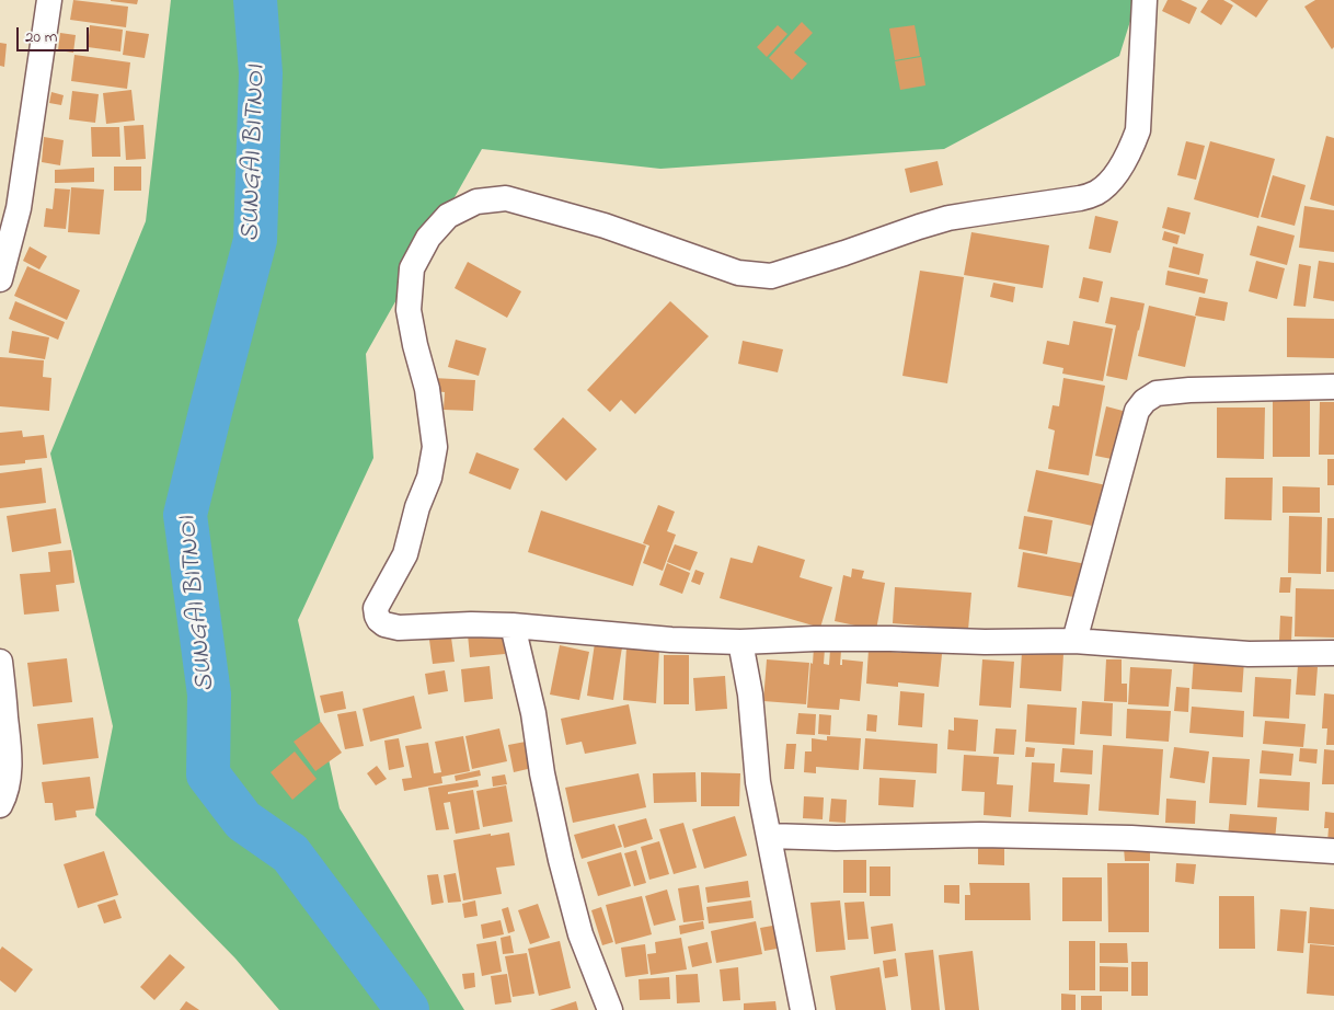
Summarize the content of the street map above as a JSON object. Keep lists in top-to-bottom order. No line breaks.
{"water":["SUNGAI BITNOI"],"scale_bar":"20 m"}
